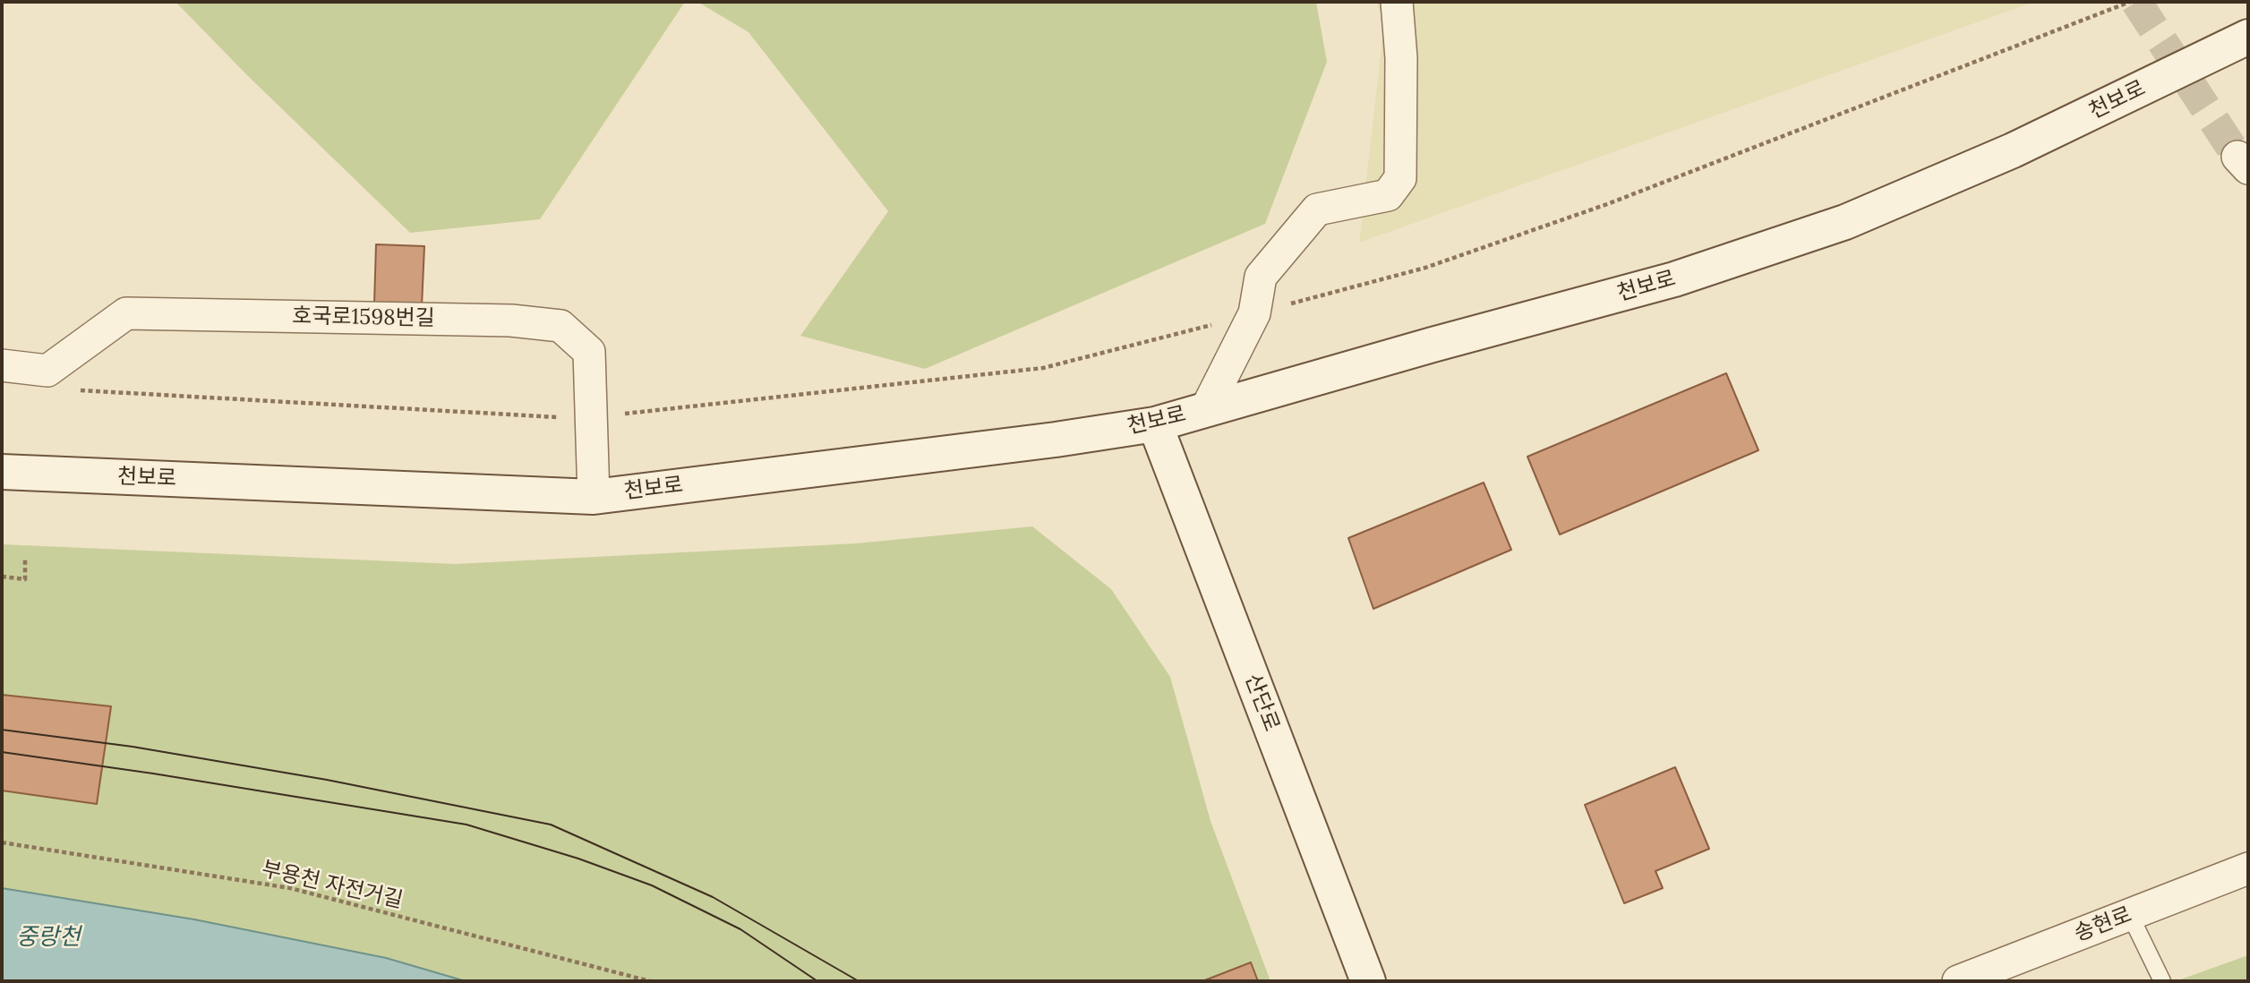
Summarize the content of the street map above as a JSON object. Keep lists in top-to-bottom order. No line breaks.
{"streets":{"main road":["천보로","산단로"],"street":["호국로1598번길","송현로"],"path":["부용천 자전거길"]},"crossings":[["천보로","호국로1598번길"],["천보로","산단로"]],"water":["중랑천"]}
